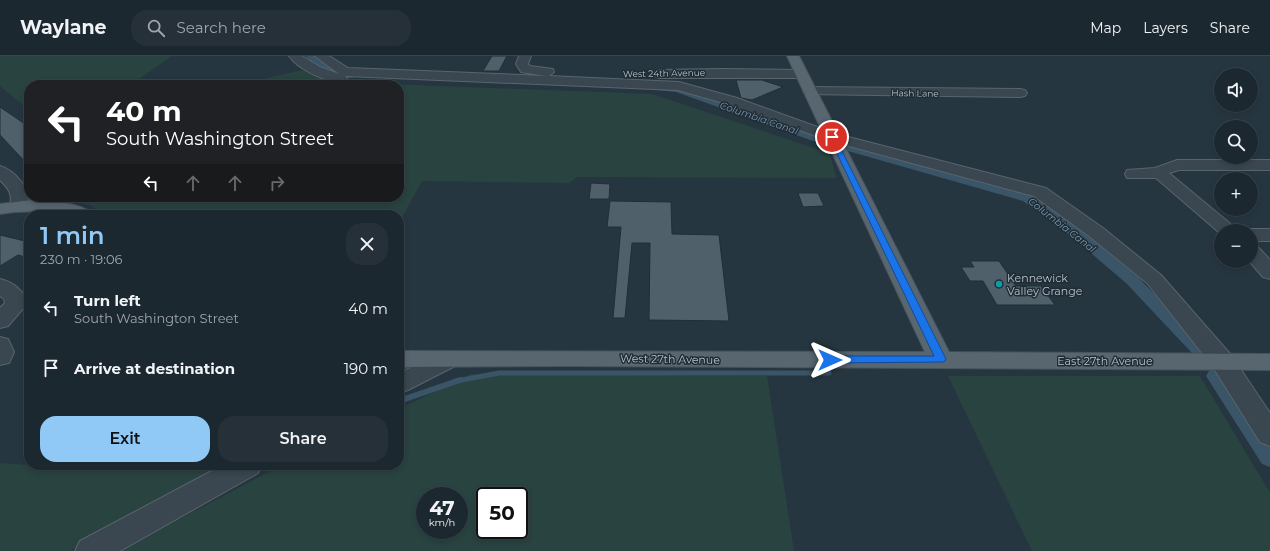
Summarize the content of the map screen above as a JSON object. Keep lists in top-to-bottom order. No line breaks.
{"streets":{"main road":["West 27th Avenue","East 27th Avenue"],"street":["West 24th Avenue","Hash Lane"]},"crossings":[["West 27th Avenue","East 27th Avenue"]],"water":["Columbia Canal"],"places":["Kennewick Valley Grange"],"page":{"header":"Waylane","search":"Search here","nav":["Map","Layers","Share"],"map_buttons":["+","−"],"turn":["40 m","South Washington Street"],"heading":["1 min","230 m · 19:06"],"list":[{"name":"Turn left","note":"South Washington Street","value":"40 m"},{"name":"Arrive at destination","value":"190 m"}],"buttons":["Exit","Share"],"speed":"47 km/h","limit":"50"}}
